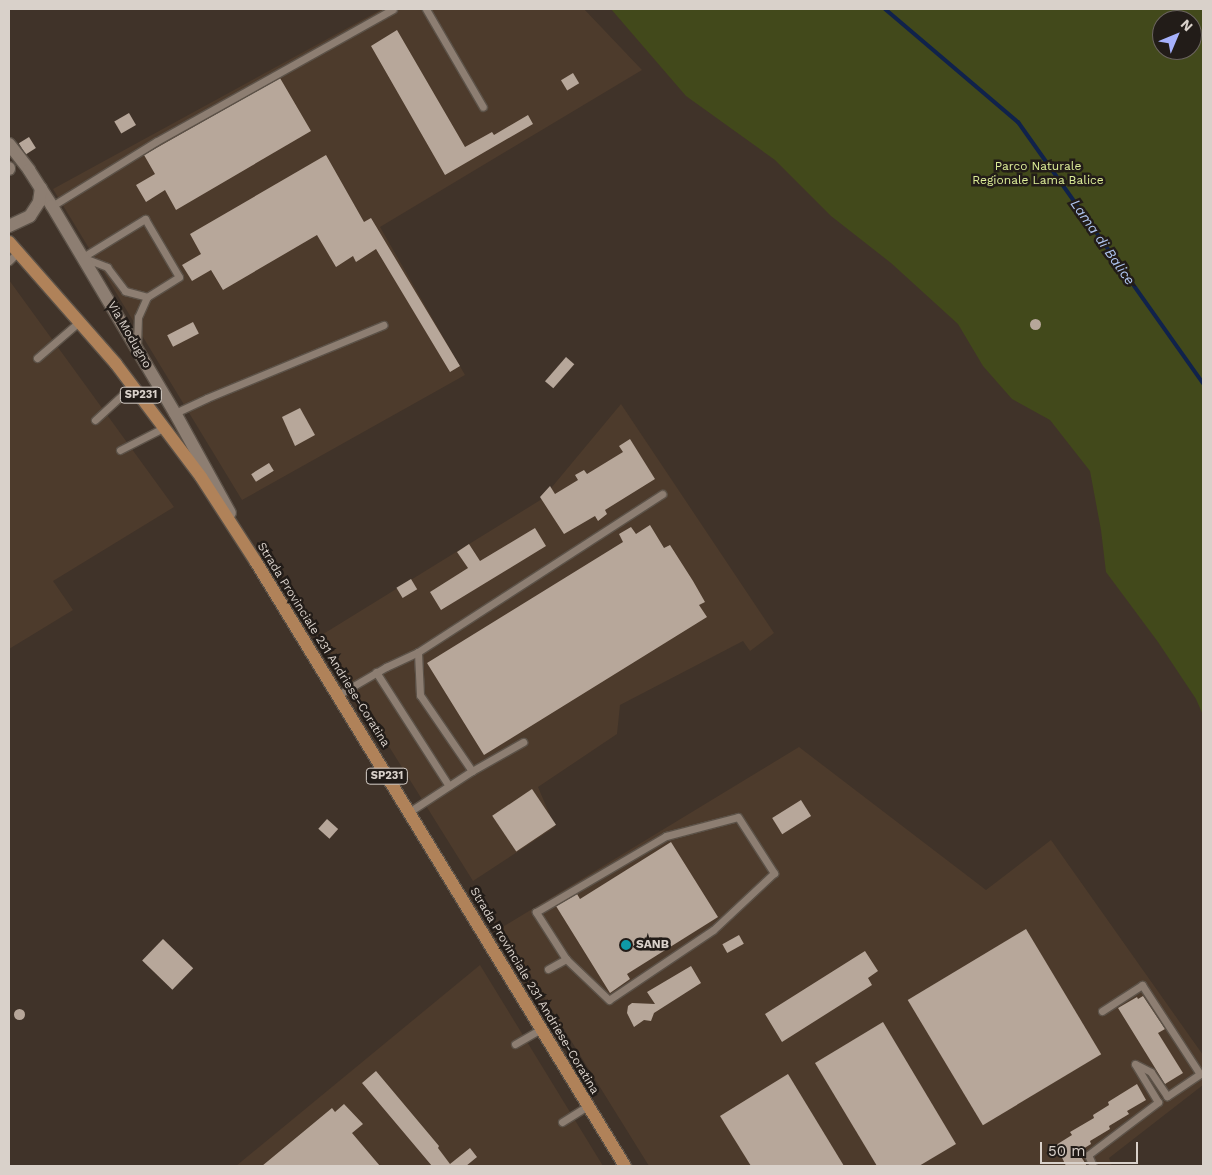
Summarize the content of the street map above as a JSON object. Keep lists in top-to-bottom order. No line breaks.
{"streets":{"main road":["SP231","Strada Provinciale 231 Andriese-Coratina"],"street":["Via Modugno"]},"crossings":[["Via Modugno","Strada Provinciale 231 Andriese-Coratina"]],"water":["Lama di Balice"],"parks":["Parco Naturale Regionale Lama Balice"],"places":["SANB"],"scale_bar":"50 m","north":"top right"}
